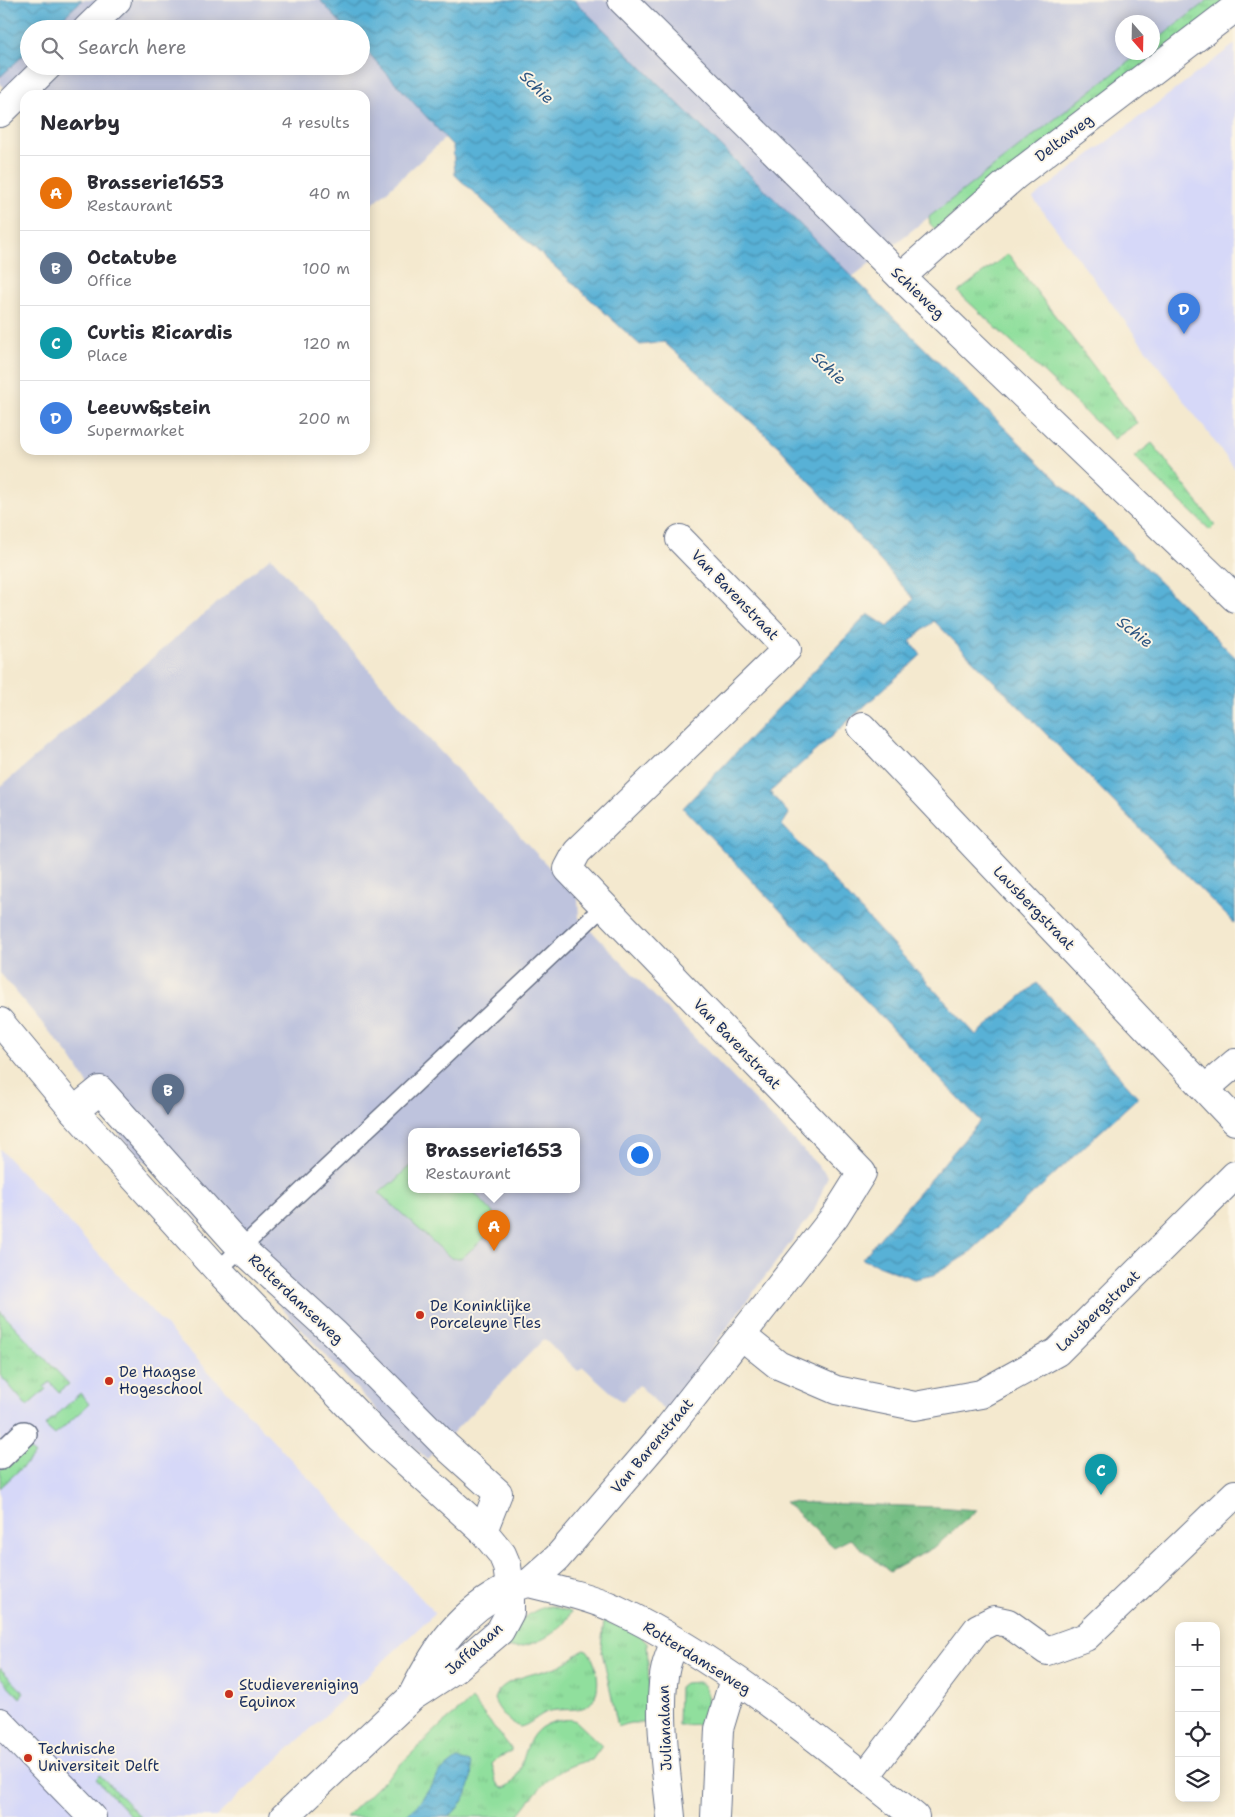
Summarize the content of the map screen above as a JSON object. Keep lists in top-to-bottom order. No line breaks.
{"streets":{"street":["Deltaweg","Schieweg","Van Barenstraat","Lausbergstraat","Rotterdamseweg","Jaffalaan","Julianalaan"]},"crossings":[["Deltaweg","Schieweg"],["Van Barenstraat","Lausbergstraat"],["Van Barenstraat","Rotterdamseweg"],["Van Barenstraat","Jaffalaan"],["Rotterdamseweg","Jaffalaan"],["Rotterdamseweg","Julianalaan"]],"water":["Schie"],"places":["De Koninklijke Porceleyne Fles","De Haagse Hogeschool","Studievereniging Equinox","Technische Universiteit Delft"],"north":"bottom","page":{"search":"Search here","heading":["Nearby","4 results"],"list":[{"mark":"A","name":"Brasserie1653","note":"Restaurant","value":"40 m"},{"mark":"B","name":"Octatube","note":"Office","value":"100 m"},{"mark":"C","name":"Curtis Ricardis","note":"Place","value":"120 m"},{"mark":"D","name":"Leeuw&stein","note":"Supermarket","value":"200 m"}],"pins":["D","B","A","C"],"popup":["Brasserie1653","Restaurant"],"map_buttons":["+","−"]}}
